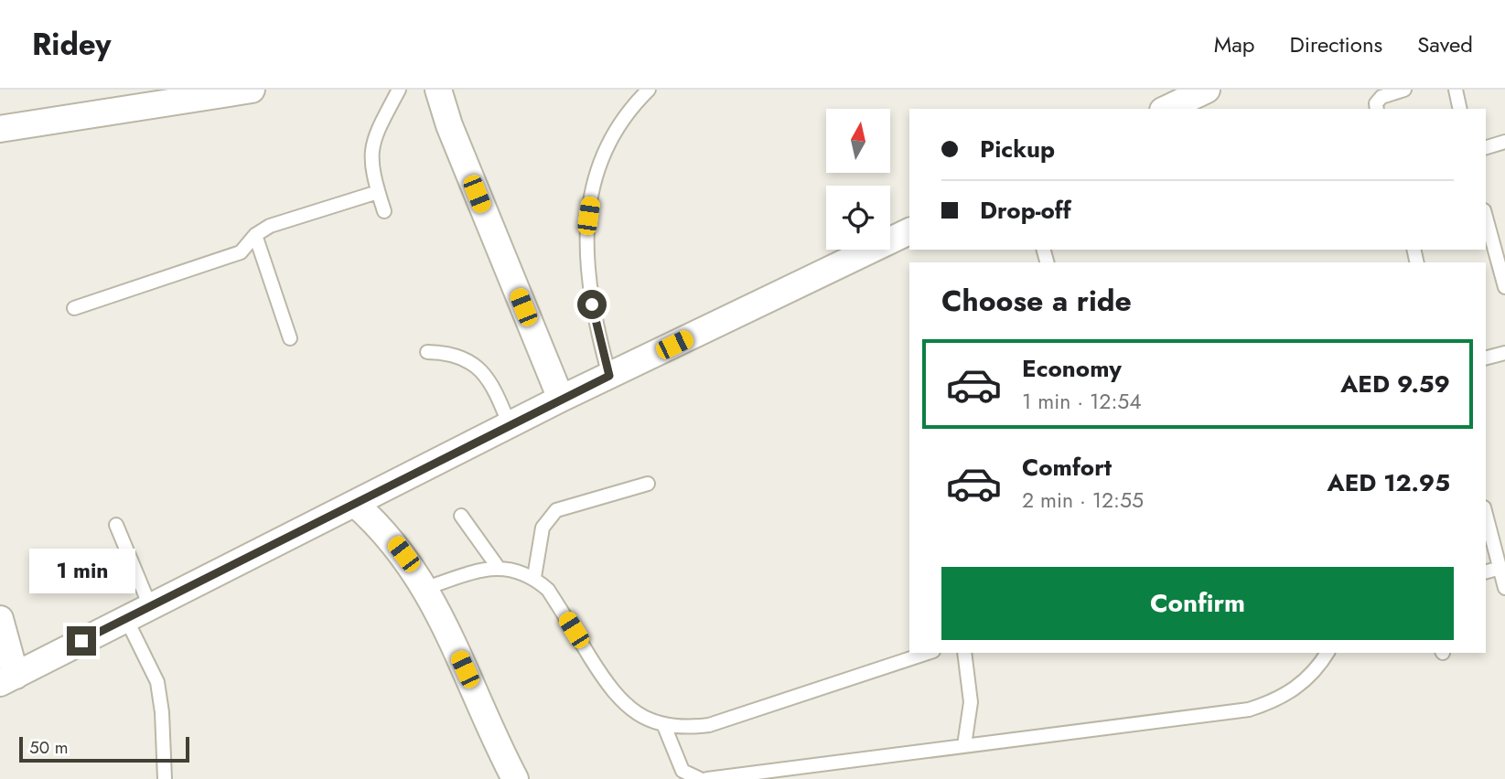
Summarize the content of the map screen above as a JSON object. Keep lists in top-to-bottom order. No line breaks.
{"scale_bar":"50 m","north":"top","page":{"header":"Ridey","nav":["Map","Directions","Saved"],"banner":["Pickup","Drop-off"],"heading":"Choose a ride","list":[{"name":"Economy","note":"1 min · 12:54","value":"AED 9.59"},{"name":"Comfort","note":"2 min · 12:55","value":"AED 12.95"}],"bubble":"1 min","buttons":"Confirm","scale":"50 m"}}
